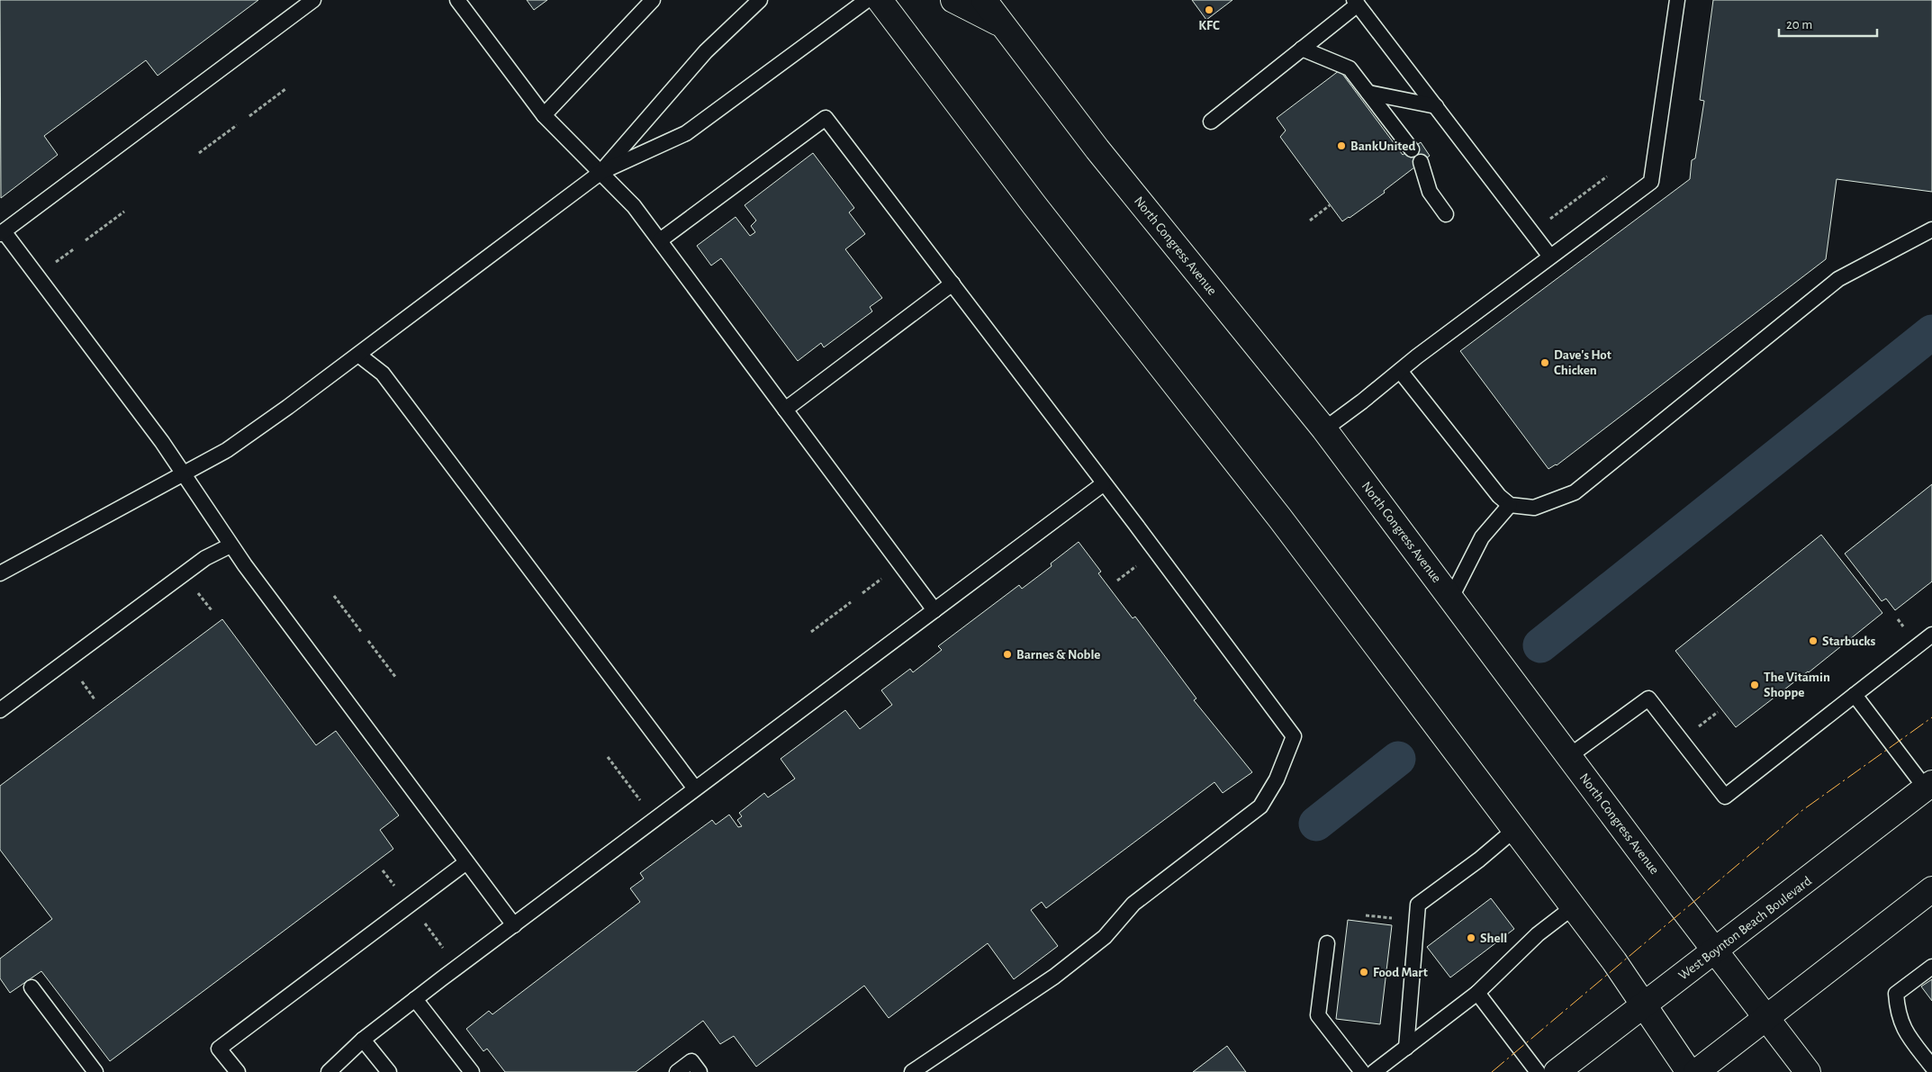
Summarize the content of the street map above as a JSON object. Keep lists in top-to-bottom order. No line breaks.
{"streets":{"main road":["North Congress Avenue","West Boynton Beach Boulevard"]},"crossings":[["North Congress Avenue","West Boynton Beach Boulevard"]],"places":["KFC","BankUnited","Dave's Hot Chicken","Starbucks","Barnes & Noble","The Vitamin Shoppe","Shell","Food Mart"],"scale_bar":"20 m"}
